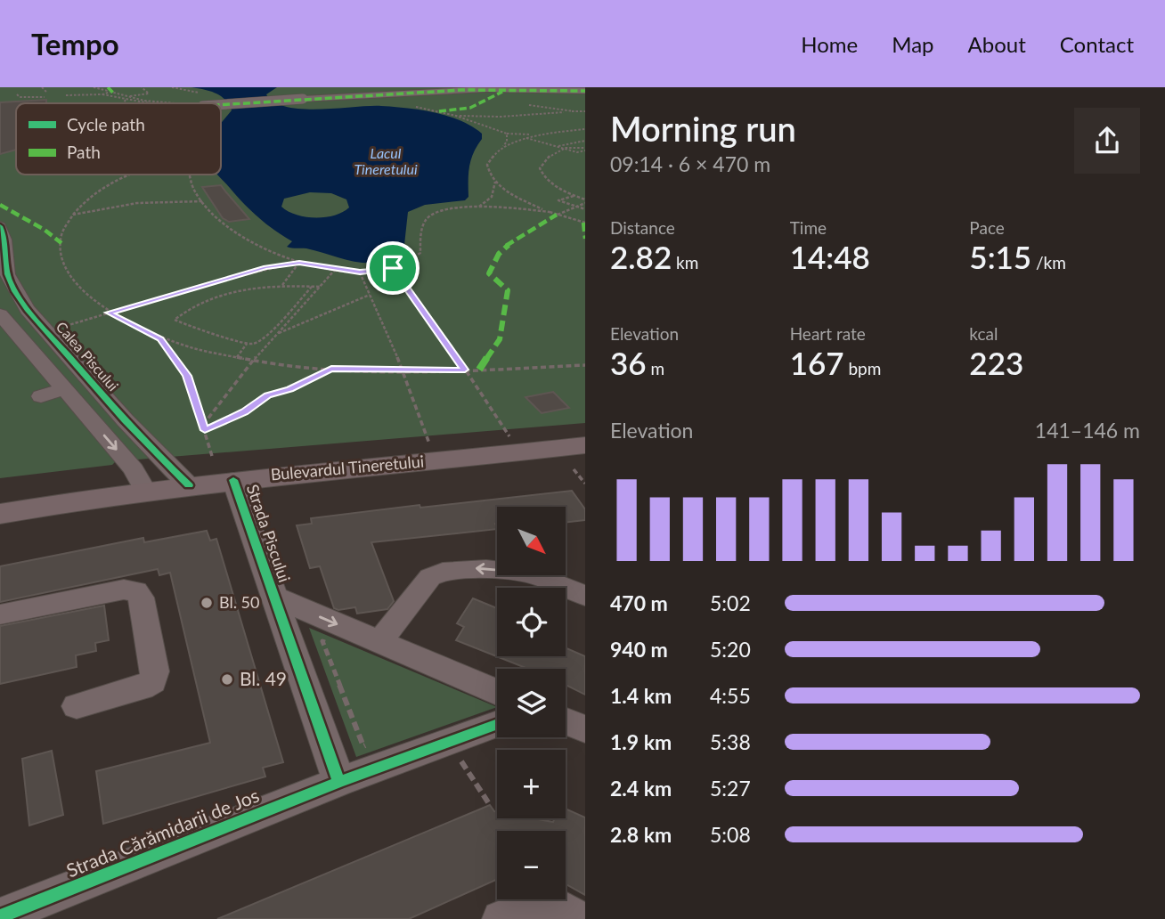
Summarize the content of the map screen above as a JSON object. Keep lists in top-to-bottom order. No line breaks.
{"streets":{"main road":["Bulevardul Tineretului"],"street":["Calea Piscului","Strada Piscului","Strada Cărămidarii de Jos"]},"crossings":[["Calea Piscului","Bulevardul Tineretului"],["Bulevardul Tineretului","Strada Piscului"]],"water":["Lacul Tineretului"],"places":["Bl. 50","Bl. 49"],"legend":["Cycle path","Path"],"north":"bottom right","page":{"header":"Tempo","nav":["Home","Map","About","Contact"],"heading":["Morning run","09:14 · 6 × 470 m"],"stats":[["Distance","2.82 km"],["Time","14:48"],["Pace","5:15 /km"],["Elevation","36 m"],["Heart rate","167 bpm"],["kcal","223"]],"chart":["Elevation","141–146 m"],"map_buttons":["+","−"],"list":[{"name":"470 m","note":"5:02"},{"name":"940 m","note":"5:20"},{"name":"1.4 km","note":"4:55"},{"name":"1.9 km","note":"5:38"},{"name":"2.4 km","note":"5:27"},{"name":"2.8 km","note":"5:08"}]}}
